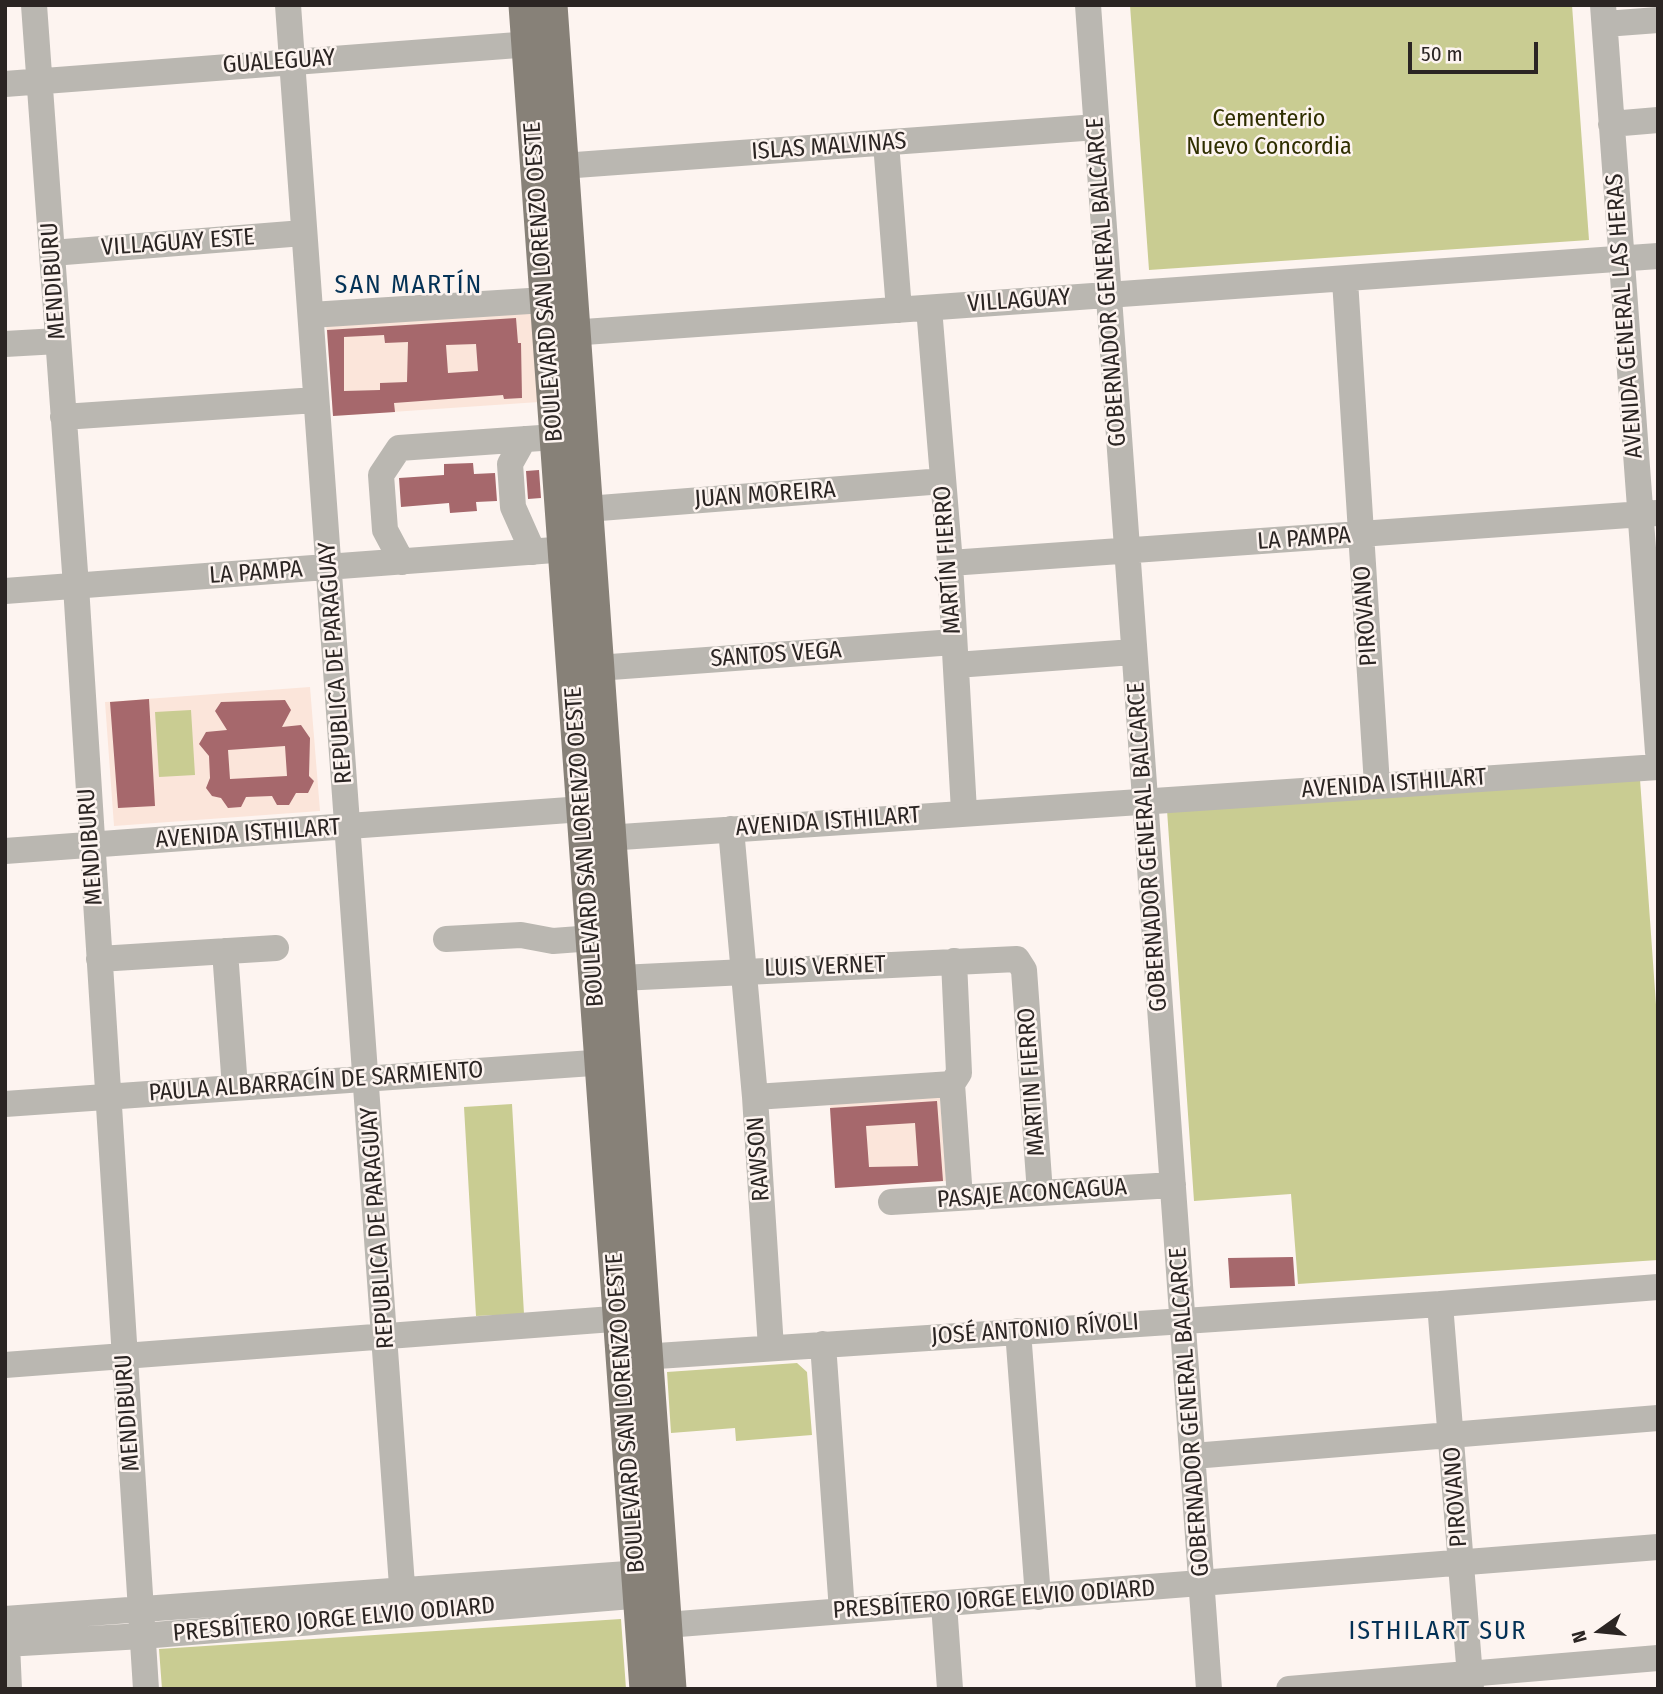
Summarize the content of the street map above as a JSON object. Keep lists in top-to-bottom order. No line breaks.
{"streets":{"main road":["BOULEVARD SAN LORENZO OESTE"],"street":["GUALEGUAY","ISLAS MALVINAS","VILLAGUAY ESTE","MENDIBURU","GOBERNADOR GENERAL BALCARCE","VILLAGUAY","AVENIDA GENERAL LAS HERAS","JUAN MOREIRA","LA PAMPA","MARTÍN FIERRO","PIROVANO","SANTOS VEGA","REPUBLICA DE PARAGUAY","AVENIDA ISTHILART","LUIS VERNET","PAULA ALBARRACÍN DE SARMIENTO","MARTIN FIERRO","RAWSON","PASAJE ACONCAGUA","JOSÉ ANTONIO RÍVOLI","PRESBÍTERO JORGE ELVIO ODIARD"]},"crossings":[["GUALEGUAY","MENDIBURU"],["GUALEGUAY","BOULEVARD SAN LORENZO OESTE"],["GUALEGUAY","REPUBLICA DE PARAGUAY"],["ISLAS MALVINAS","BOULEVARD SAN LORENZO OESTE"],["ISLAS MALVINAS","GOBERNADOR GENERAL BALCARCE"],["VILLAGUAY ESTE","MENDIBURU"],["VILLAGUAY ESTE","REPUBLICA DE PARAGUAY"],["MENDIBURU","LA PAMPA"],["MENDIBURU","AVENIDA ISTHILART"],["MENDIBURU","PAULA ALBARRACÍN DE SARMIENTO"],["MENDIBURU","PRESBÍTERO JORGE ELVIO ODIARD"],["BOULEVARD SAN LORENZO OESTE","VILLAGUAY"],["BOULEVARD SAN LORENZO OESTE","JUAN MOREIRA"],["BOULEVARD SAN LORENZO OESTE","LA PAMPA"],["BOULEVARD SAN LORENZO OESTE","SANTOS VEGA"],["BOULEVARD SAN LORENZO OESTE","AVENIDA ISTHILART"],["BOULEVARD SAN LORENZO OESTE","LUIS VERNET"],["BOULEVARD SAN LORENZO OESTE","PAULA ALBARRACÍN DE SARMIENTO"],["BOULEVARD SAN LORENZO OESTE","JOSÉ ANTONIO RÍVOLI"],["BOULEVARD SAN LORENZO OESTE","PRESBÍTERO JORGE ELVIO ODIARD"],["GOBERNADOR GENERAL BALCARCE","VILLAGUAY"],["GOBERNADOR GENERAL BALCARCE","LA PAMPA"],["GOBERNADOR GENERAL BALCARCE","SANTOS VEGA"],["GOBERNADOR GENERAL BALCARCE","AVENIDA ISTHILART"],["GOBERNADOR GENERAL BALCARCE","PASAJE ACONCAGUA"],["GOBERNADOR GENERAL BALCARCE","JOSÉ ANTONIO RÍVOLI"],["GOBERNADOR GENERAL BALCARCE","PRESBÍTERO JORGE ELVIO ODIARD"],["VILLAGUAY","AVENIDA GENERAL LAS HERAS"],["VILLAGUAY","MARTÍN FIERRO"],["VILLAGUAY","PIROVANO"],["AVENIDA GENERAL LAS HERAS","LA PAMPA"],["JUAN MOREIRA","MARTÍN FIERRO"],["LA PAMPA","MARTÍN FIERRO"],["LA PAMPA","PIROVANO"],["LA PAMPA","REPUBLICA DE PARAGUAY"],["MARTÍN FIERRO","SANTOS VEGA"],["MARTÍN FIERRO","AVENIDA ISTHILART"],["PIROVANO","AVENIDA ISTHILART"],["PIROVANO","JOSÉ ANTONIO RÍVOLI"],["PIROVANO","PRESBÍTERO JORGE ELVIO ODIARD"],["REPUBLICA DE PARAGUAY","AVENIDA ISTHILART"],["REPUBLICA DE PARAGUAY","PAULA ALBARRACÍN DE SARMIENTO"],["REPUBLICA DE PARAGUAY","PRESBÍTERO JORGE ELVIO ODIARD"],["AVENIDA ISTHILART","RAWSON"],["LUIS VERNET","MARTIN FIERRO"],["LUIS VERNET","RAWSON"],["MARTIN FIERRO","PASAJE ACONCAGUA"],["RAWSON","JOSÉ ANTONIO RÍVOLI"]],"districts":["SAN MARTÍN","ISTHILART SUR"],"parks":["Cementerio Nuevo Concordia"],"scale_bar":"50 m","north":"left"}
